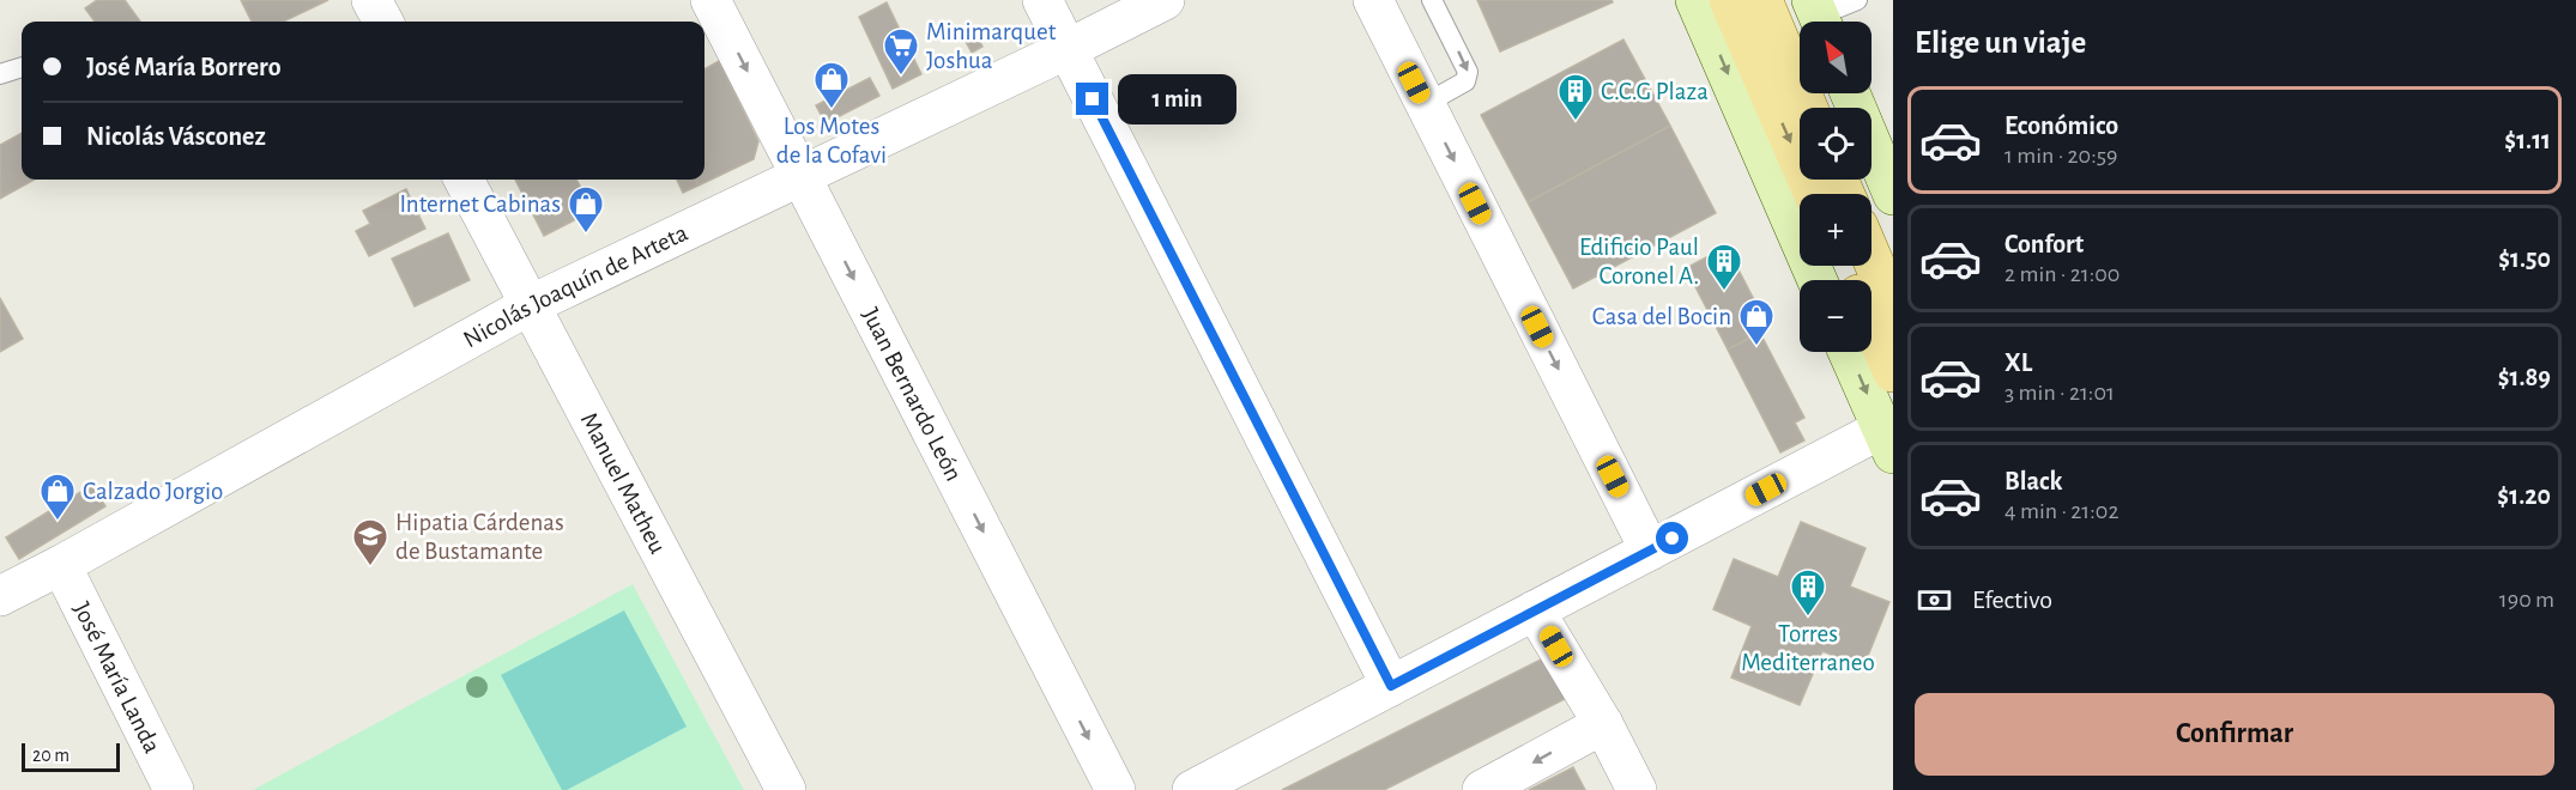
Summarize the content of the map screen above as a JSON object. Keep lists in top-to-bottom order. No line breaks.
{"streets":{"street":["Nicolás Joaquín de Arteta","Juan Bernardo León","Manuel Matheu","José María Landa"]},"crossings":[["Nicolás Joaquín de Arteta","Juan Bernardo León"],["Nicolás Joaquín de Arteta","Manuel Matheu"],["Nicolás Joaquín de Arteta","José María Landa"]],"places":{"supermarket":["Minimarquet Joshua"],"shop":["Los Motes de la Cofavi","Internet Cabinas","Casa del Bocin","Calzado Jorgio"],"building":["C.C.G Plaza","Edificio Paul Coronel A.","Torres Mediterraneo"],"school or university":["Hipatia Cárdenas de Bustamante"]},"scale_bar":"20 m","north":"top left","page":{"heading":"Elige un viaje","map_buttons":["+","−"],"banner":["José María Borrero","Nicolás Vásconez"],"bubble":"1 min","list":[{"name":"Económico","note":"1 min · 20:59","value":"$1.11"},{"name":"Confort","note":"2 min · 21:00","value":"$1.50"},{"name":"XL","note":"3 min · 21:01","value":"$1.89"},{"name":"Black","note":"4 min · 21:02","value":"$1.20"}],"pay":["Efectivo","190 m"],"buttons":"Confirmar","scale":"20 m"}}
